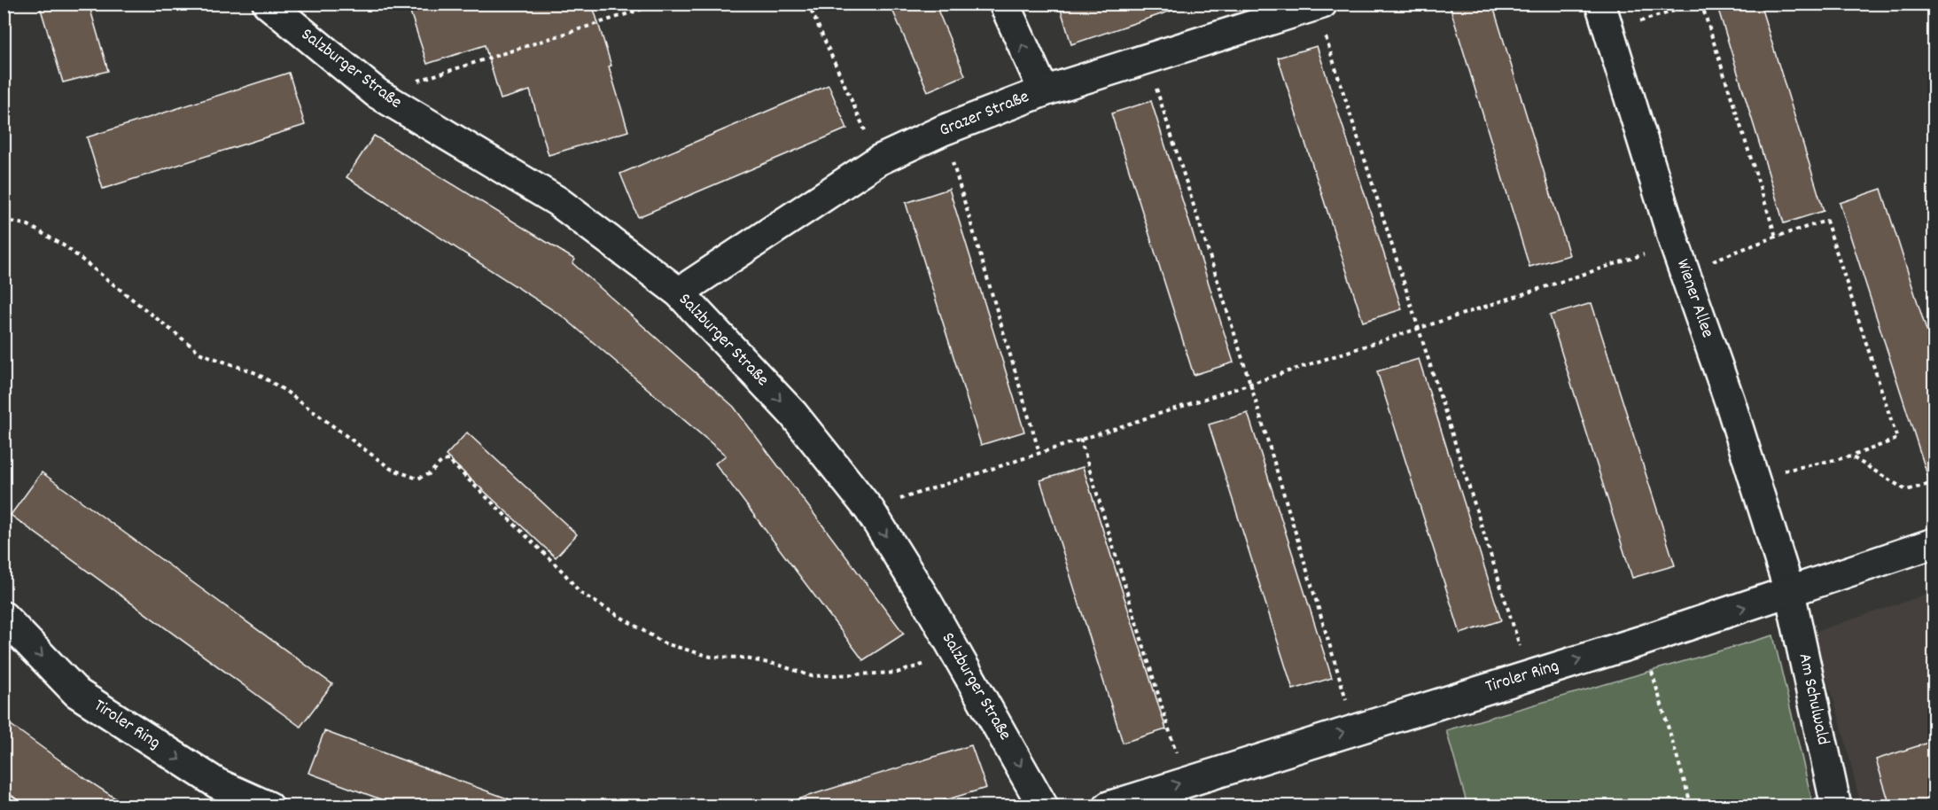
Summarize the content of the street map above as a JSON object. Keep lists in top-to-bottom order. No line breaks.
{"streets":{"street":["Salzburger Straße","Grazer Straße","Wiener Allee","Tiroler Ring","Am Schulwald"]},"crossings":[["Salzburger Straße","Grazer Straße"],["Wiener Allee","Tiroler Ring"],["Wiener Allee","Am Schulwald"],["Tiroler Ring","Am Schulwald"]],"one_way":["Salzburger Straße","Tiroler Ring"]}
